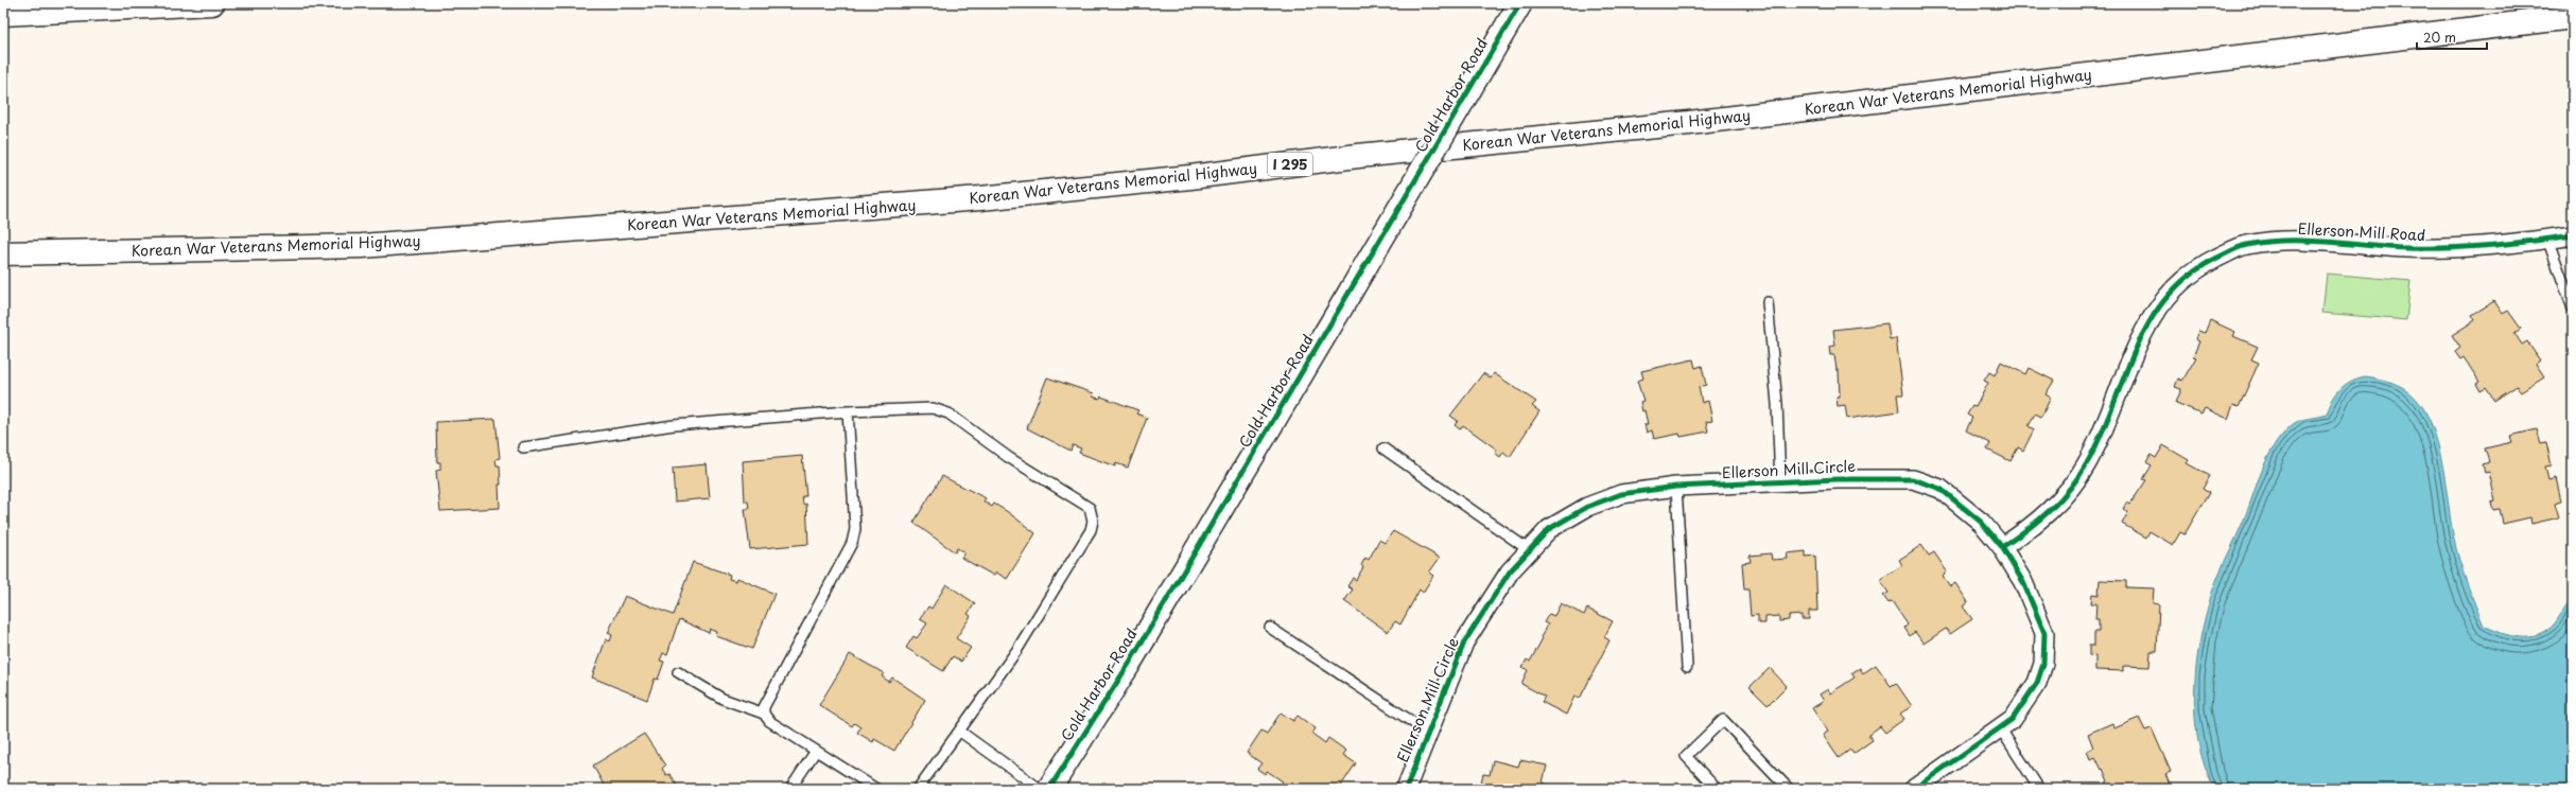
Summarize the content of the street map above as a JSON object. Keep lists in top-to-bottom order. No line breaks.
{"streets":{"main road":["Korean War Veterans Memorial Highway","Cold Harbor Road","I 295"],"street":["Ellerson Mill Road","Ellerson Mill Circle"]},"crossings":[["Ellerson Mill Road","Ellerson Mill Circle"]],"scale_bar":"20 m"}
